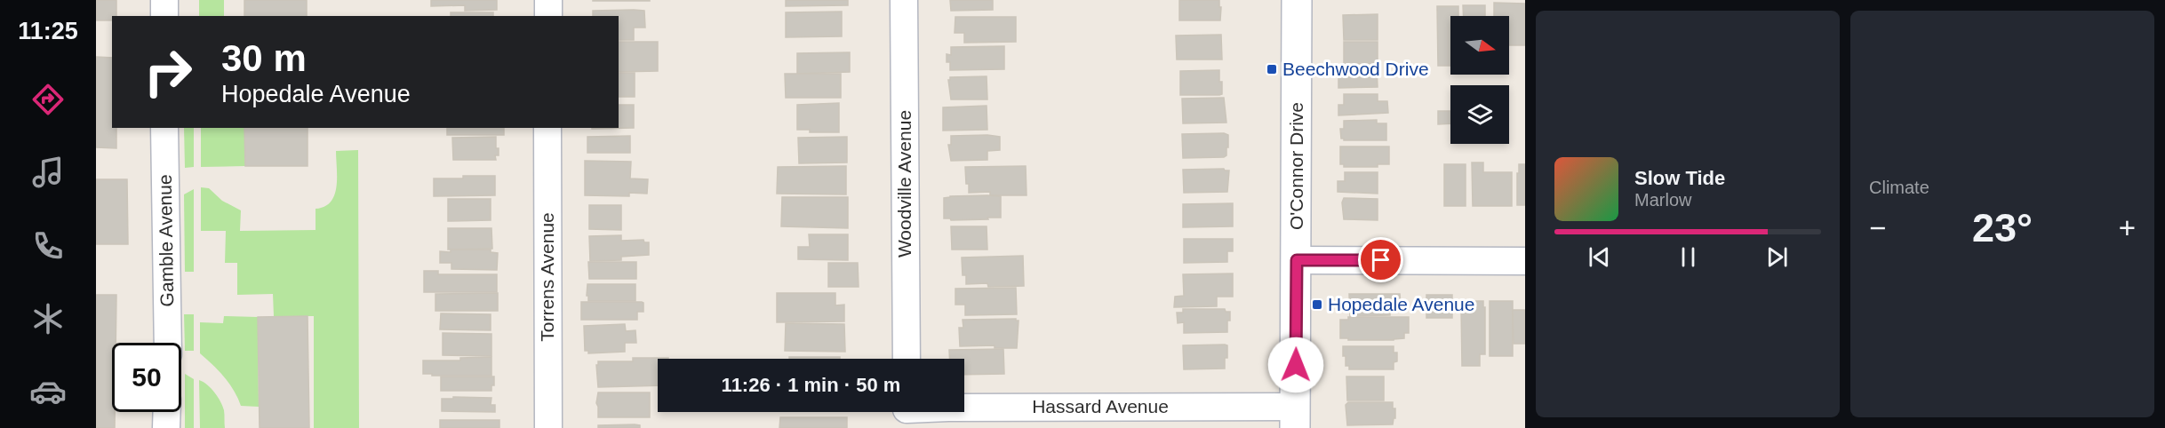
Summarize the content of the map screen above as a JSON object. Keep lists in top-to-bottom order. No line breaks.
{"streets":{"main road":["O'Connor Drive"],"street":["Woodville Avenue","Gamble Avenue","Torrens Avenue","Hassard Avenue"]},"crossings":[["O'Connor Drive","Hassard Avenue"]],"places":{"transit":["Beechwood Drive","Hopedale Avenue"]},"north":"right","page":{"tabs":"11:25","tile":"Climate","turn":["30 m","Hopedale Avenue"],"song":["Slow Tide","Marlow"],"heat":["−","23°","+"],"limit":"50","trip":"11:26 · 1 min · 50 m"}}
